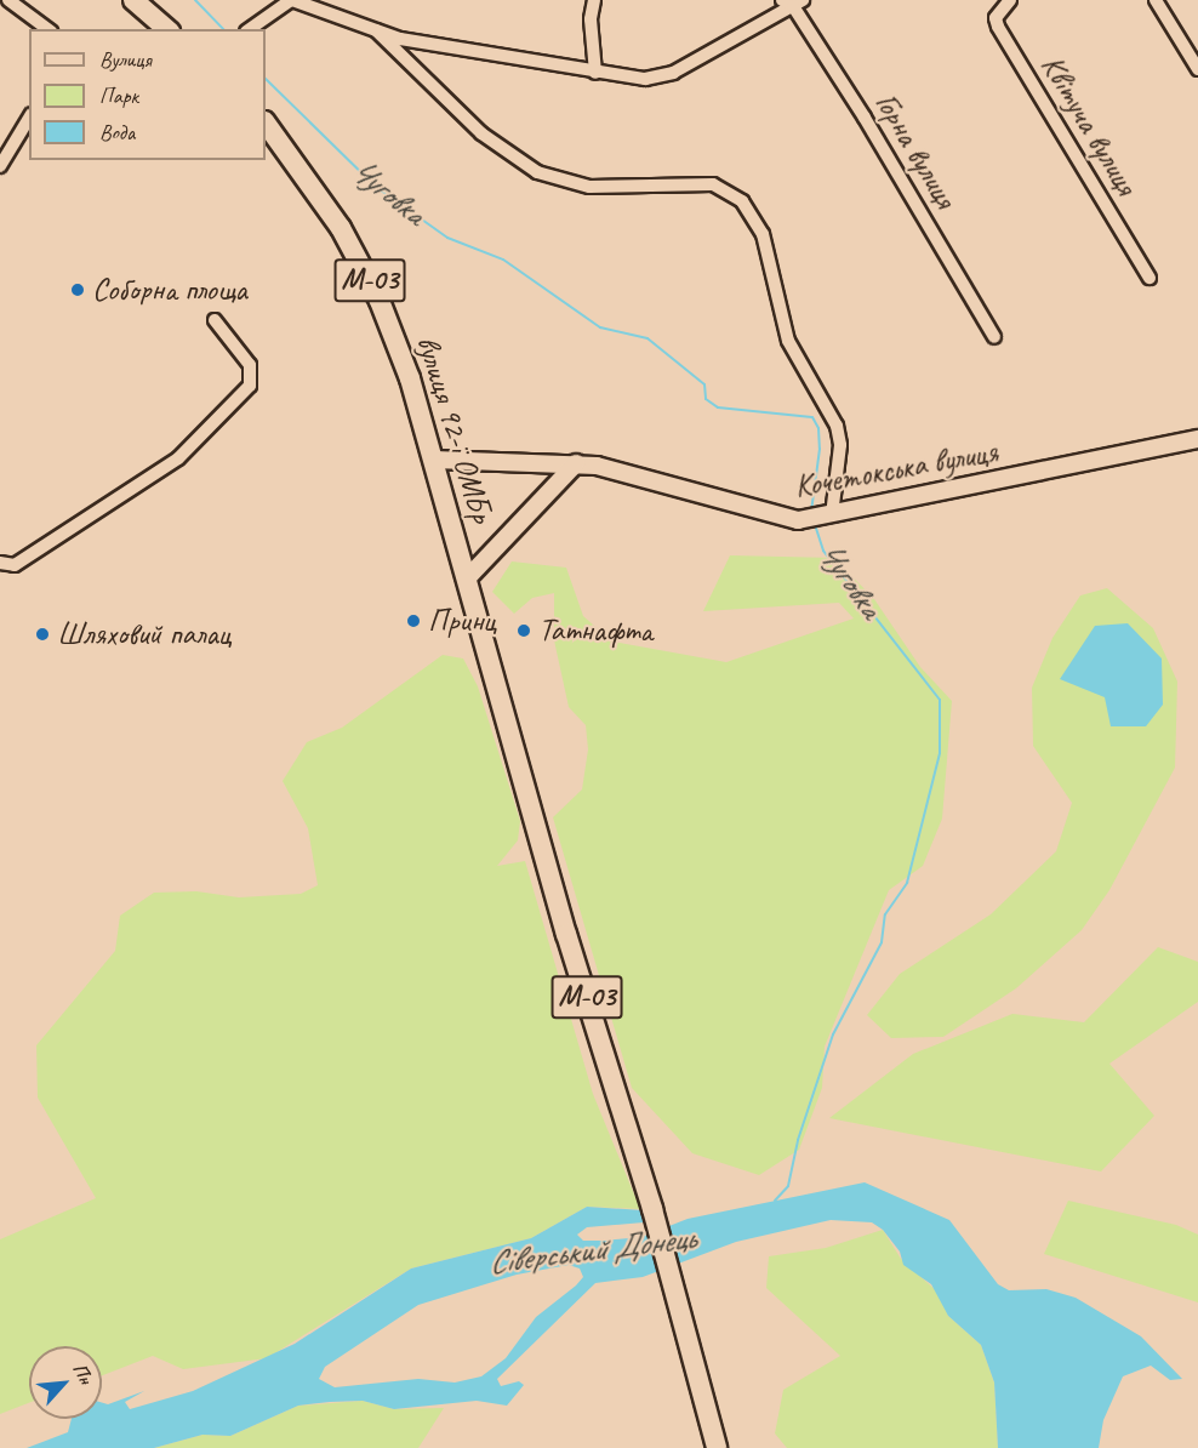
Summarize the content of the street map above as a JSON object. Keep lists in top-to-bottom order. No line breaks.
{"streets":{"highway":["М-03","вулиця 92-ї ОМБр"],"main road":["Кочетокська вулиця"],"street":["Квітуча вулиця","Горна вулиця"]},"crossings":[["вулиця 92-ї ОМБр","Кочетокська вулиця"]],"water":["Чуговка","Сіверський Донець"],"places":["Соборна площа","Принц","Татнафта","Шляховий палац"],"legend":["Вулиця","Парк","Вода"],"north":"top right"}
